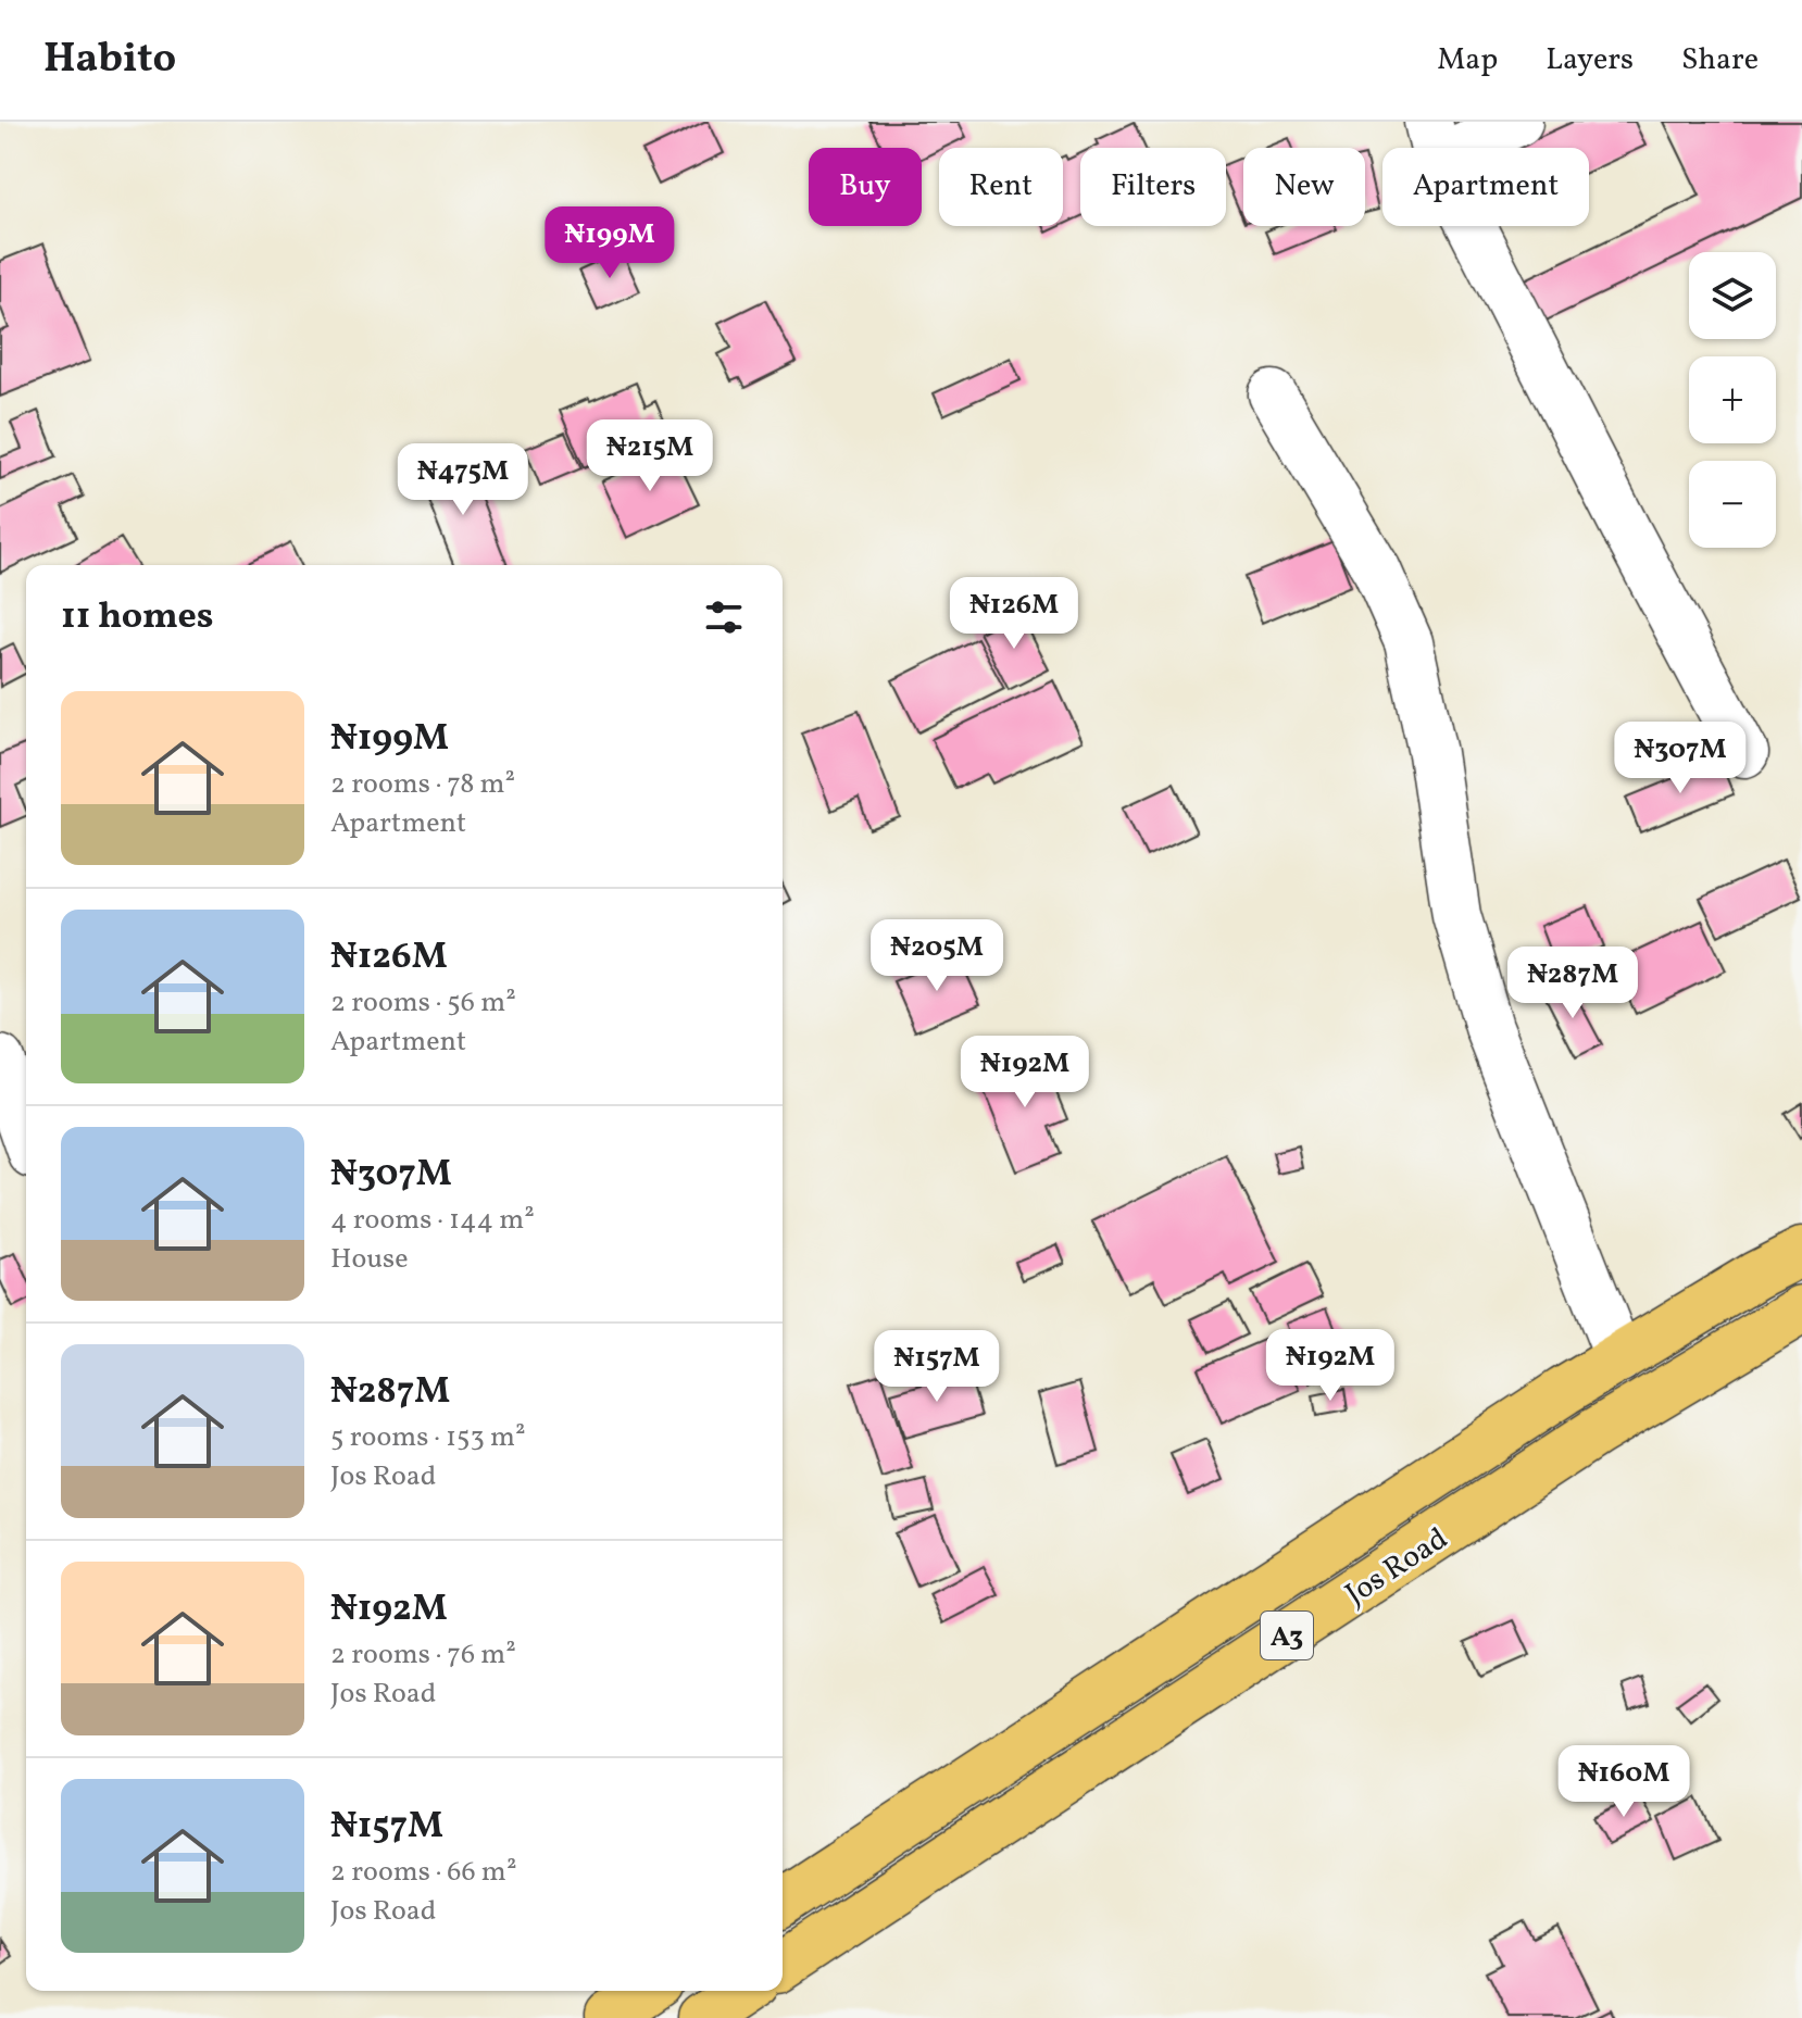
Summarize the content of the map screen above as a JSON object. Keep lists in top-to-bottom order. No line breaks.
{"streets":{"highway":["Jos Road","A3"]},"page":{"header":"Habito","nav":["Map","Layers","Share"],"chip":["Buy","Rent","Filters","New","Apartment"],"price":["₦199M","₦215M","₦475M","₦126M","₦307M","₦205M","₦287M","₦192M","₦192M","₦157M","₦160M"],"map_buttons":["+","−"],"heading":"11 homes","list":[{"name":"₦199M","note":"2 rooms · 78 m² · Apartment"},{"name":"₦126M","note":"2 rooms · 56 m² · Apartment"},{"name":"₦307M","note":"4 rooms · 144 m² · House"},{"name":"₦287M","note":"5 rooms · 153 m² · Jos Road"},{"name":"₦192M","note":"2 rooms · 76 m² · Jos Road"},{"name":"₦157M","note":"2 rooms · 66 m² · Jos Road"}]}}
